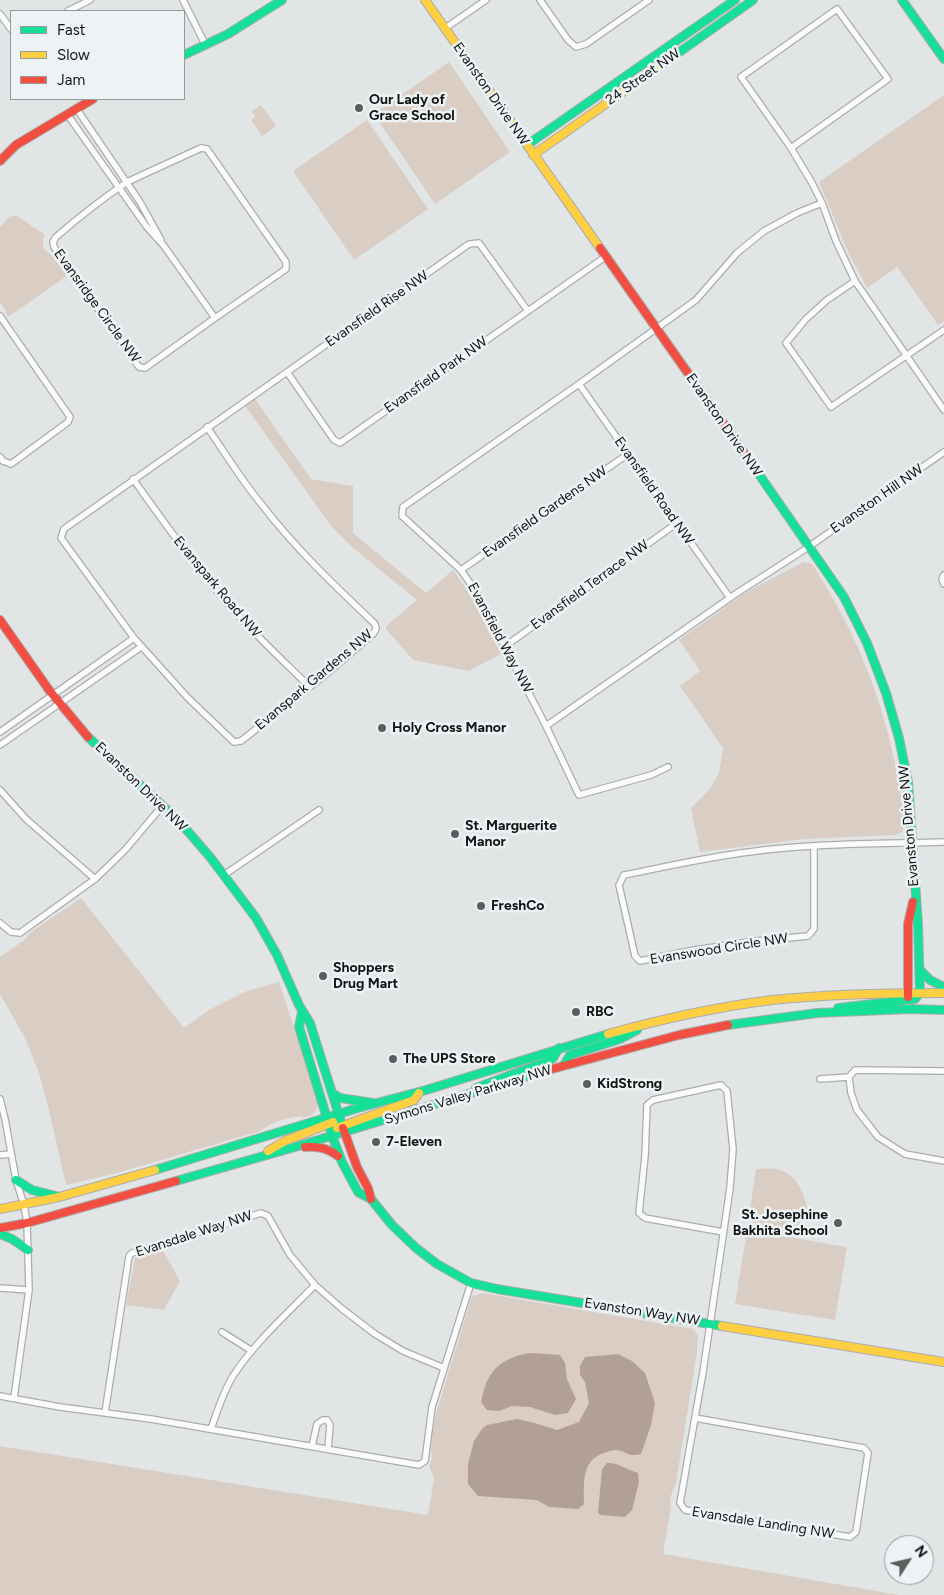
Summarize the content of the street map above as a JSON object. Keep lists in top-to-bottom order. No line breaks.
{"streets":{"street":["24 Street NW","Evanston Drive NW","Evansridge Circle NW","Evansfield Rise NW","Evansfield Park NW","Evansfield Road NW","Evanston Hill NW","Evansfield Gardens NW","Evansfield Terrace NW","Evanspark Road NW","Evansfield Way NW","Evanspark Gardens NW","Evanswood Circle NW","Symons Valley Parkway NW","Evansdale Way NW","Evanston Way NW","Evansdale Landing NW"]},"crossings":[["24 Street NW","Evanston Drive NW"],["Evanston Drive NW","Evansfield Park NW"],["Evanston Drive NW","Evanston Hill NW"],["Evanston Drive NW","Evansfield Way NW"],["Evanston Drive NW","Evanswood Circle NW"],["Evanston Drive NW","Symons Valley Parkway NW"],["Evanston Drive NW","Evanston Way NW"],["Evansfield Rise NW","Evansfield Park NW"],["Evansfield Rise NW","Evanspark Gardens NW"],["Evansfield Road NW","Evansfield Gardens NW"],["Evansfield Road NW","Evansfield Terrace NW"],["Evansfield Road NW","Evansfield Way NW"],["Evansfield Gardens NW","Evansfield Way NW"],["Evansfield Terrace NW","Evansfield Way NW"],["Evanspark Road NW","Evanspark Gardens NW"],["Symons Valley Parkway NW","Evanston Way NW"],["Evanston Way NW","Evansdale Landing NW"]],"places":["Our Lady of Grace School","Holy Cross Manor","St. Marguerite Manor","FreshCo","Shoppers Drug Mart","RBC","The UPS Store","KidStrong","7-Eleven","St. Josephine Bakhita School"],"legend":["Fast","Slow","Jam"],"north":"top right"}
